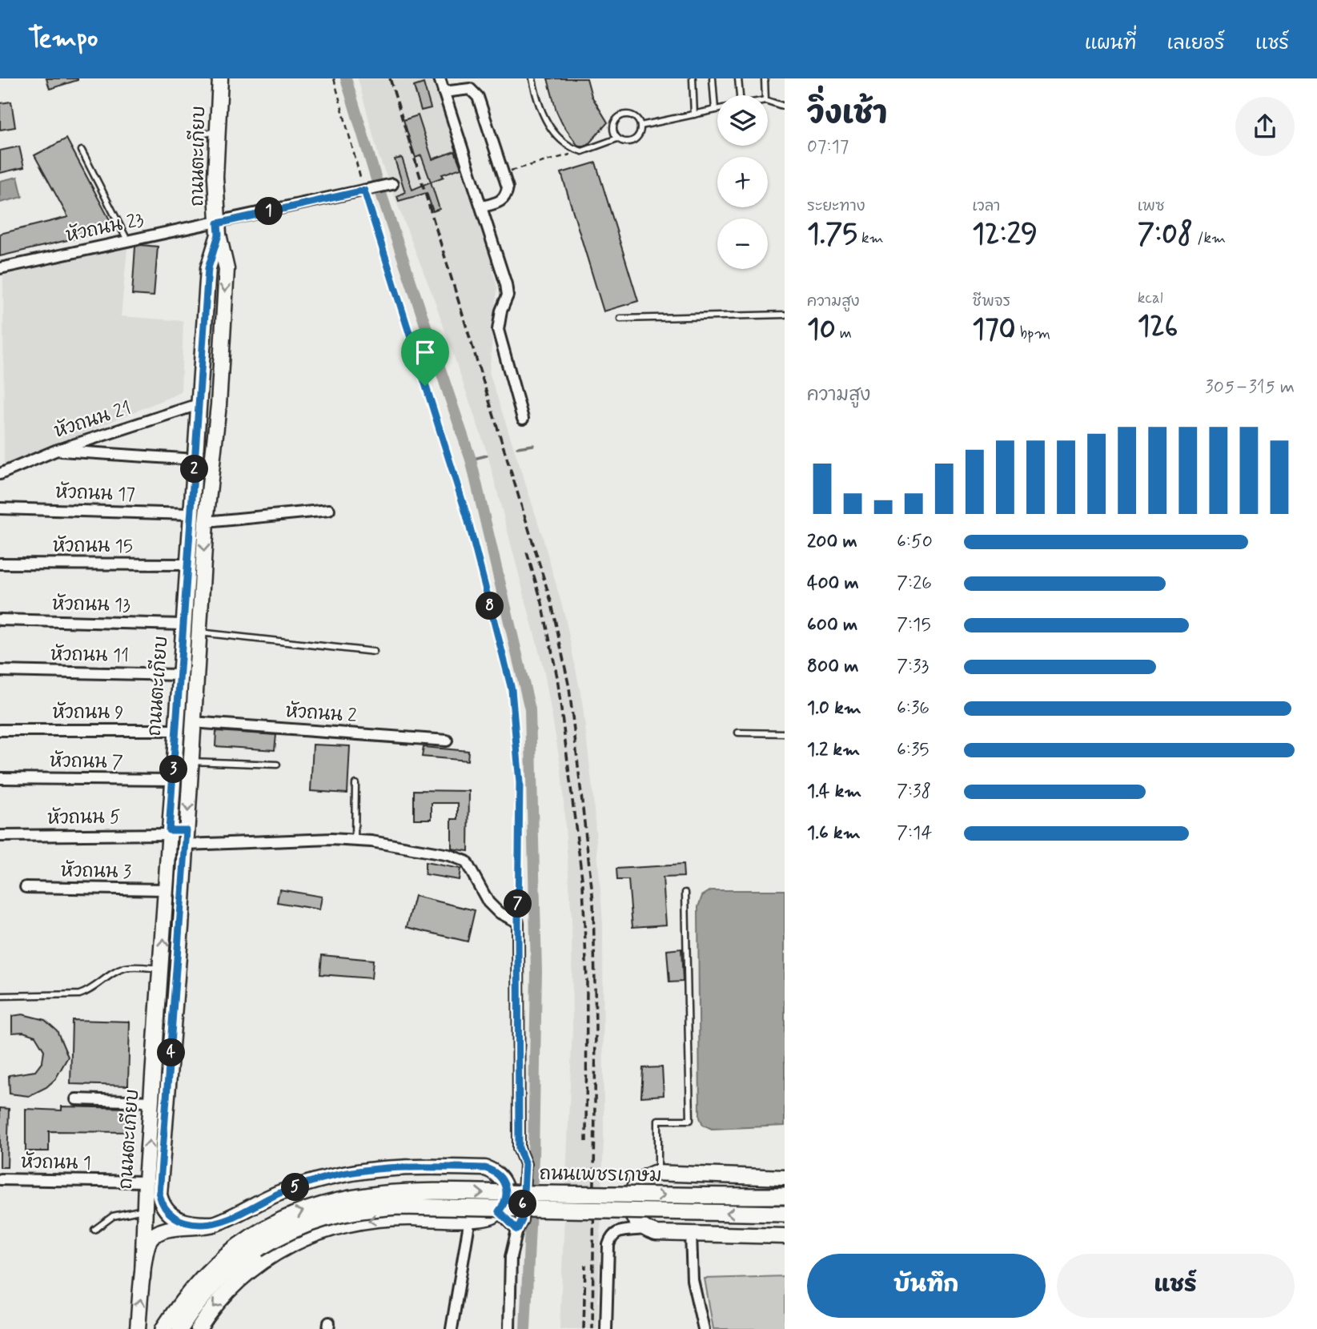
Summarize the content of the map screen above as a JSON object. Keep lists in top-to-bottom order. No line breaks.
{"streets":{"main road":["ถนนเพชรเกษม"],"street":["ถนนตะเกียบ","หัวถนน 23","หัวถนน 21","หัวถนน 17","หัวถนน 15","หัวถนน 13","หัวถนน 11","หัวถนน 9","หัวถนน 2","หัวถนน 7","หัวถนน 5","หัวถนน 3","หัวถนน 1"]},"crossings":[["ถนนตะเกียบ","หัวถนน 23"],["ถนนตะเกียบ","หัวถนน 21"],["ถนนตะเกียบ","หัวถนน 17"],["ถนนตะเกียบ","หัวถนน 15"],["ถนนตะเกียบ","หัวถนน 13"],["ถนนตะเกียบ","หัวถนน 11"],["ถนนตะเกียบ","หัวถนน 9"],["ถนนตะเกียบ","หัวถนน 2"],["ถนนตะเกียบ","หัวถนน 7"],["ถนนตะเกียบ","หัวถนน 5"],["ถนนตะเกียบ","หัวถนน 3"],["ถนนตะเกียบ","หัวถนน 1"]],"page":{"header":"Tempo","nav":["แผนที่","เลเยอร์","แชร์"],"heading":["วิ่งเช้า","07:17"],"map_buttons":["+","−"],"stats":[["ระยะทาง","1.75 km"],["เวลา","12:29"],["เพซ","7:08 /km"],["ความสูง","10 m"],["ชีพจร","170 bpm"],["kcal","126"]],"pins":["1","2","8","3","7","4","5","6"],"chart":["ความสูง","305–315 m"],"list":[{"name":"200 m","note":"6:50"},{"name":"400 m","note":"7:26"},{"name":"600 m","note":"7:15"},{"name":"800 m","note":"7:33"},{"name":"1.0 km","note":"6:36"},{"name":"1.2 km","note":"6:35"},{"name":"1.4 km","note":"7:38"},{"name":"1.6 km","note":"7:14"}],"buttons":["บันทึก","แชร์"]}}
